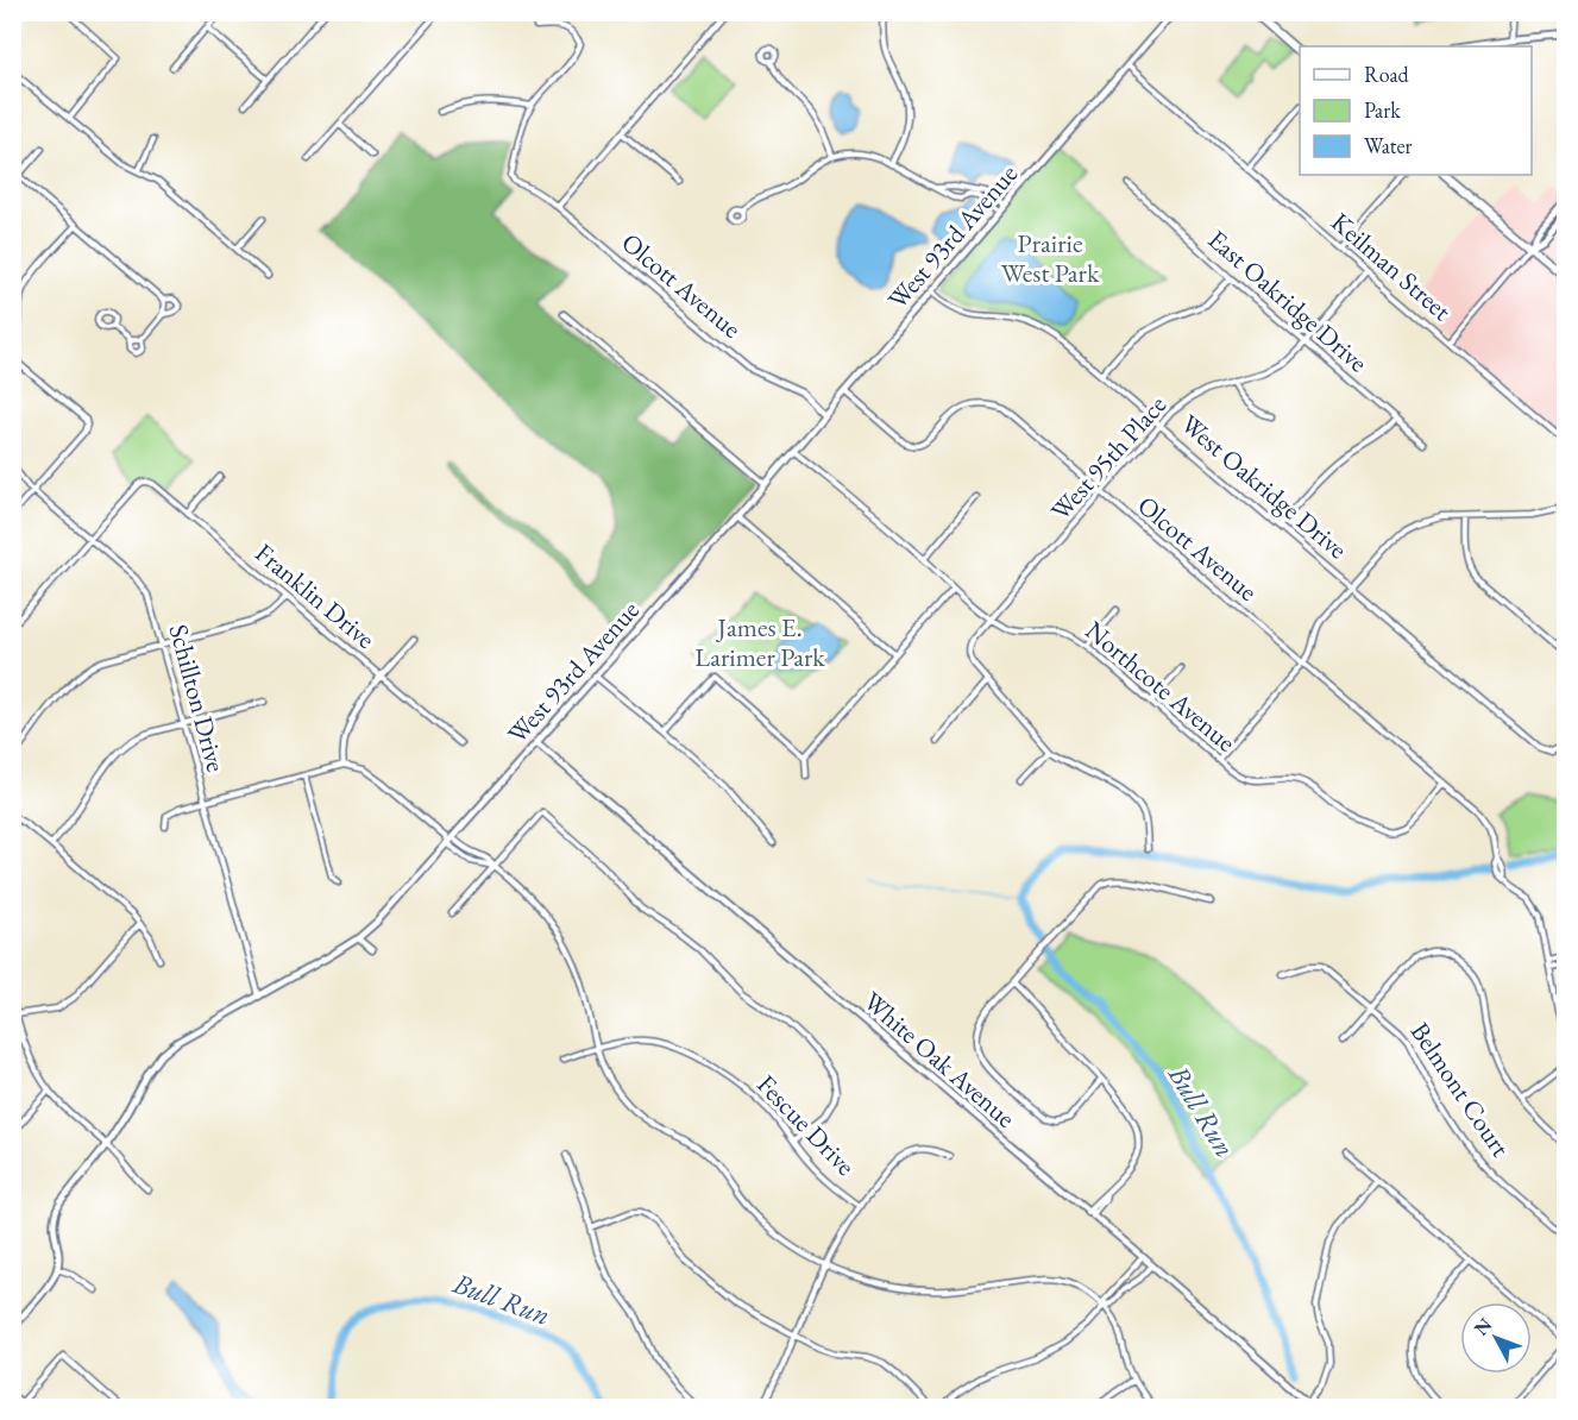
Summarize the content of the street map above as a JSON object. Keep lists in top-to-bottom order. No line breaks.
{"streets":{"street":["West 93rd Avenue","Keilman Street","Olcott Avenue","East Oakridge Drive","West 95th Place","West Oakridge Drive","Franklin Drive","Northcote Avenue","Schillton Drive","White Oak Avenue","Belmont Court","Fescue Drive"]},"crossings":[["West 93rd Avenue","Keilman Street"],["West 93rd Avenue","Olcott Avenue"],["West 93rd Avenue","West Oakridge Drive"],["West 93rd Avenue","Northcote Avenue"],["West 93rd Avenue","Schillton Drive"],["West 93rd Avenue","White Oak Avenue"],["Keilman Street","West 95th Place"],["Olcott Avenue","West 95th Place"],["Olcott Avenue","Northcote Avenue"],["East Oakridge Drive","West 95th Place"],["West 95th Place","West Oakridge Drive"],["West 95th Place","Northcote Avenue"],["Franklin Drive","Schillton Drive"]],"water":["Bull Run"],"parks":["Prairie West Park","James E. Larimer Park"],"legend":["Road","Park","Water"],"north":"top left"}
